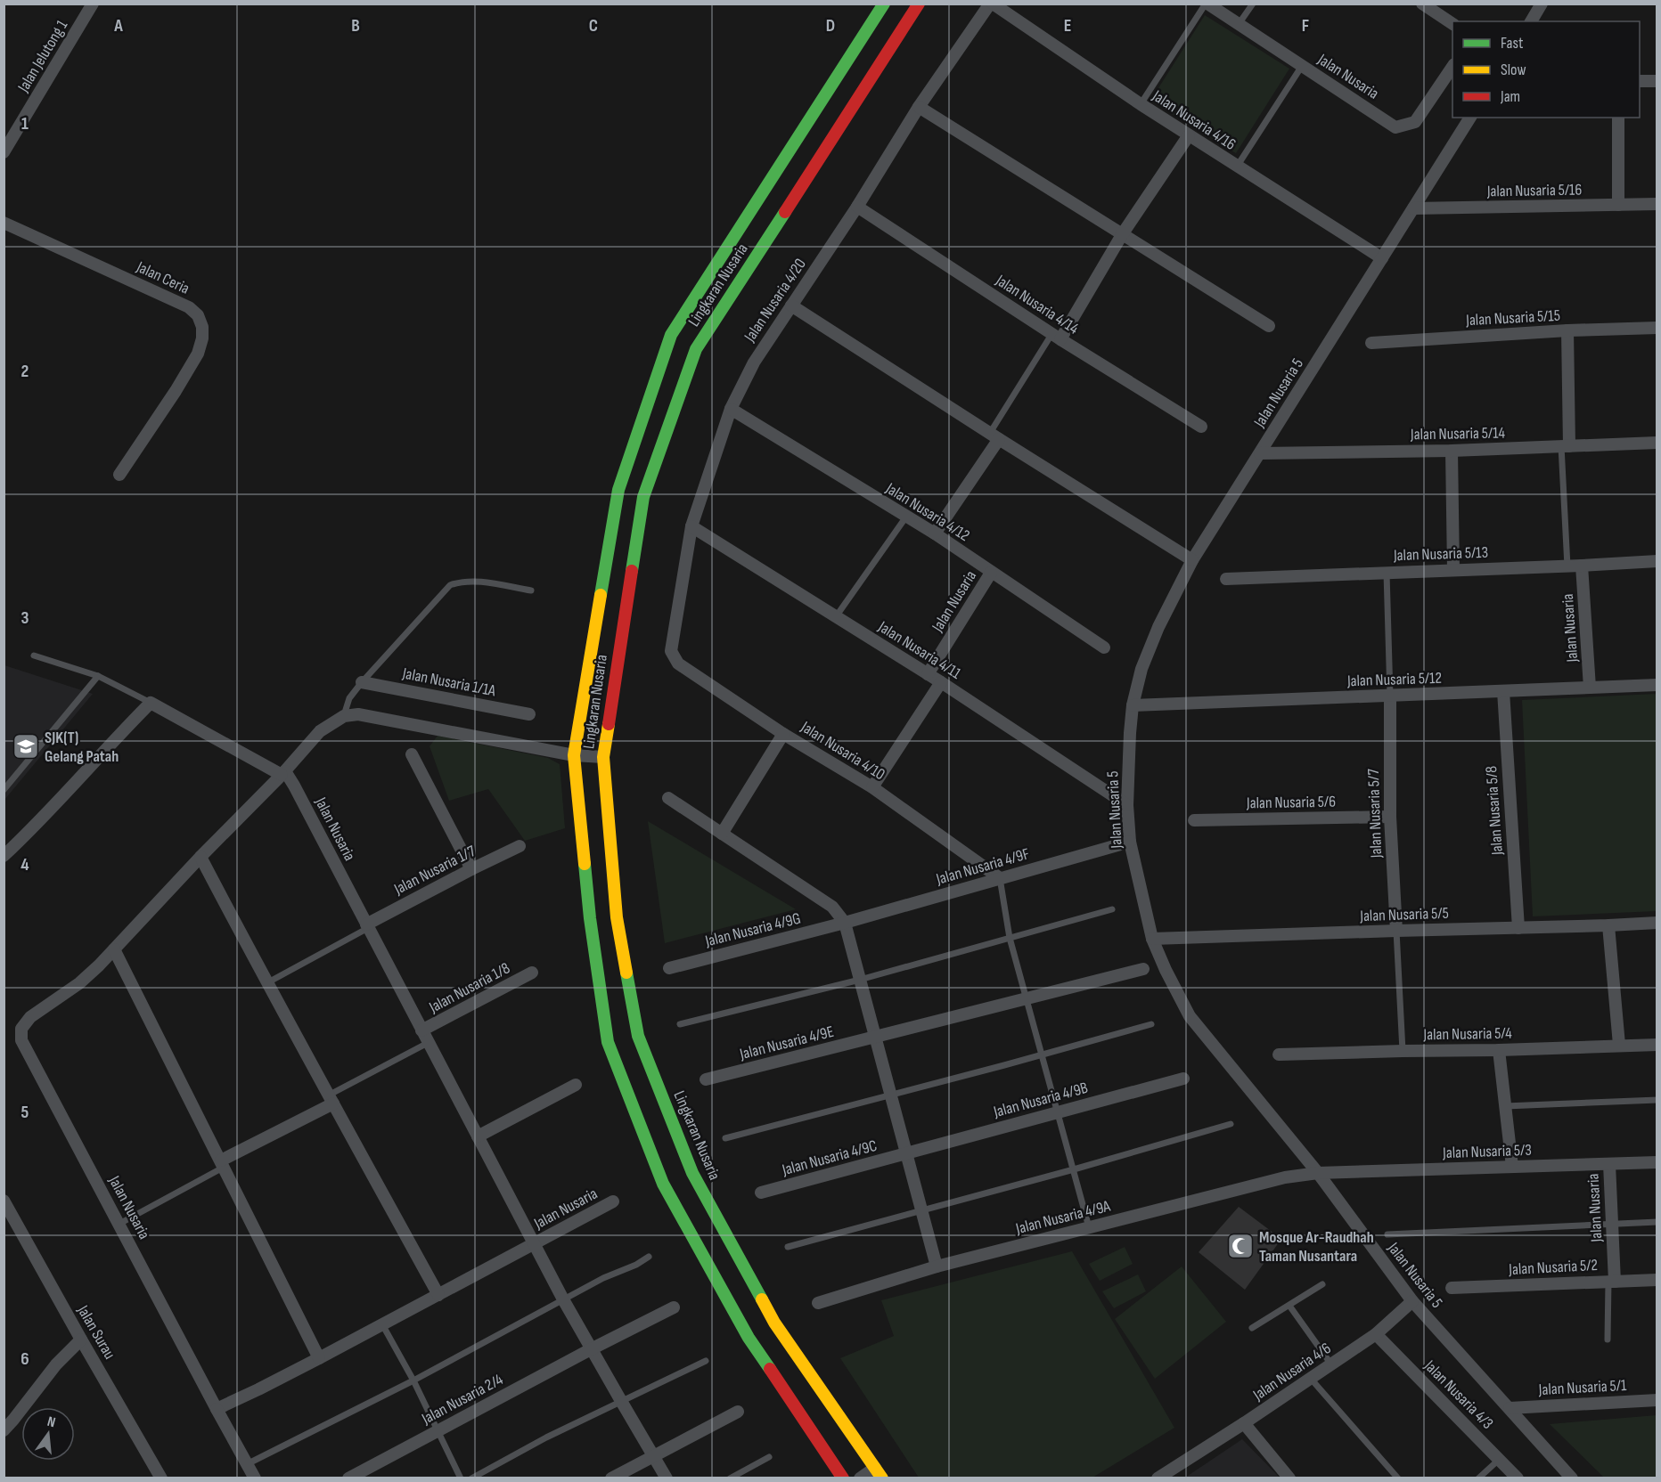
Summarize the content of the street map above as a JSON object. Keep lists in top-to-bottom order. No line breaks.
{"streets":{"main road":["Lingkaran Nusaria"],"street":["Jalan Jelutong 1","Jalan Nusaria","Jalan Nusaria 4/16","Jalan Nusaria 5/16","Jalan Ceria","Jalan Nusaria 4/20","Jalan Nusaria 4/14","Jalan Nusaria 5/15","Jalan Nusaria 5","Jalan Nusaria 5/14","Jalan Nusaria 4/12","Jalan Nusaria 5/13","Jalan Nusaria 4/11","Jalan Nusaria 5/12","Jalan Nusaria 1/1A","Jalan Nusaria 4/10","Jalan Nusaria 5/6","Jalan Nusaria 5/8","Jalan Nusaria 5/7","Jalan Nusaria 4/9F","Jalan Nusaria 1/7","Jalan Nusaria 5/5","Jalan Nusaria 4/9G","Jalan Nusaria 1/8","Jalan Nusaria 5/4","Jalan Nusaria 4/9E","Jalan Nusaria 4/9B","Jalan Nusaria 5/3","Jalan Nusaria 4/9C","Jalan Nusaria 4/9A","Jalan Nusaria 5/2","Jalan Surau","Jalan Nusaria 4/6","Jalan Nusaria 5/1","Jalan Nusaria 4/3","Jalan Nusaria 2/4"]},"crossings":[["Jalan Nusaria","Jalan Nusaria 4/12"],["Jalan Nusaria","Jalan Nusaria 5/13"],["Jalan Nusaria","Jalan Nusaria 4/11"],["Jalan Nusaria","Jalan Nusaria 5/12"],["Jalan Nusaria","Jalan Nusaria 1/7"],["Jalan Nusaria","Jalan Nusaria 1/8"],["Jalan Nusaria","Jalan Nusaria 5/3"],["Jalan Nusaria","Jalan Nusaria 5/2"],["Jalan Nusaria","Jalan Nusaria 2/4"],["Jalan Nusaria 4/16","Jalan Nusaria 4/20"],["Jalan Nusaria 4/16","Jalan Nusaria 5"],["Jalan Nusaria 5/16","Jalan Nusaria 5"],["Jalan Nusaria 4/20","Jalan Nusaria 4/14"],["Jalan Nusaria 4/20","Jalan Nusaria 4/12"],["Jalan Nusaria 4/20","Jalan Nusaria 4/11"],["Jalan Nusaria 4/20","Jalan Nusaria 4/10"],["Jalan Nusaria 5","Jalan Nusaria 5/14"],["Jalan Nusaria 5","Jalan Nusaria 4/11"],["Jalan Nusaria 5","Jalan Nusaria 5/12"],["Jalan Nusaria 5","Jalan Nusaria 4/9F"],["Jalan Nusaria 5","Jalan Nusaria 5/5"],["Jalan Nusaria 5","Jalan Nusaria 5/3"],["Jalan Nusaria 5","Jalan Nusaria 4/9A"],["Jalan Nusaria 5","Jalan Nusaria 4/6"],["Jalan Nusaria 5","Jalan Nusaria 5/1"],["Jalan Nusaria 5/12","Jalan Nusaria 5/8"],["Jalan Nusaria 5/12","Jalan Nusaria 5/7"],["Jalan Nusaria 4/10","Jalan Nusaria 4/9F"],["Jalan Nusaria 5/6","Jalan Nusaria 5/7"],["Jalan Nusaria 5/8","Jalan Nusaria 5/5"],["Jalan Nusaria 5/7","Jalan Nusaria 5/5"],["Jalan Nusaria 4/9F","Jalan Nusaria 4/9G"],["Jalan Nusaria 4/9B","Jalan Nusaria 4/9C"],["Jalan Nusaria 5/3","Jalan Nusaria 4/9A"],["Jalan Nusaria 4/6","Jalan Nusaria 4/3"]],"places":{"school or university":["SJK(T) Gelang Patah"],"mosque":["Mosque Ar-Raudhah Taman Nusantara"]},"legend":["Fast","Slow","Jam"],"north":"top","grid":{"columns":["A","B","C","D","E","F"],"rows":["1","2","3","4","5","6"]}}
